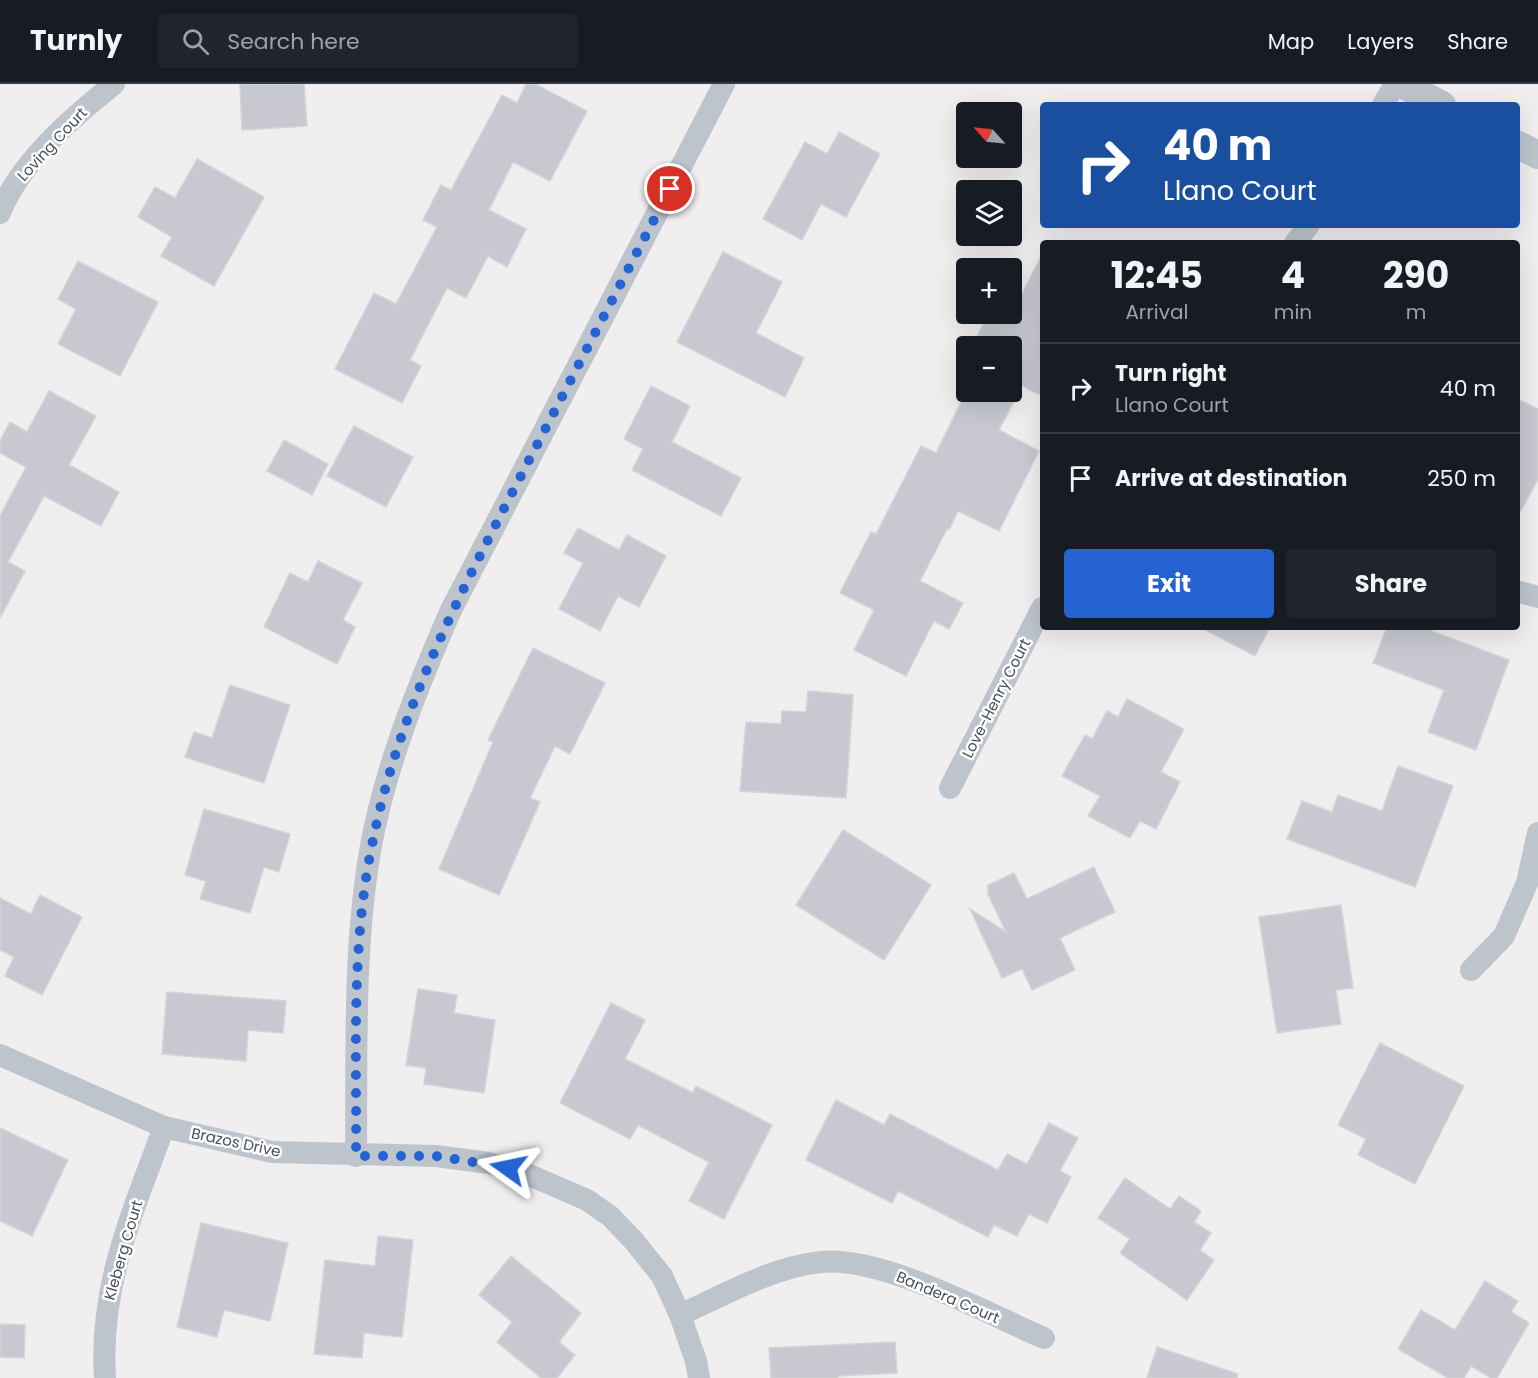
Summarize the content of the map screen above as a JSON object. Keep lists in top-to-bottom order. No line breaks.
{"streets":{"street":["Loving Court","Love-Henry Court","Brazos Drive","Kleberg Court","Bandera Court"]},"crossings":[["Brazos Drive","Kleberg Court"],["Brazos Drive","Bandera Court"]],"north":"top left","page":{"header":"Turnly","search":"Search here","nav":["Map","Layers","Share"],"map_buttons":["+","−"],"turn":["40 m","Llano Court"],"eta":["12:45","Arrival","4","min","290","m"],"list":[{"name":"Turn right","note":"Llano Court","value":"40 m"},{"name":"Arrive at destination","value":"250 m"}],"buttons":["Exit","Share"]}}
